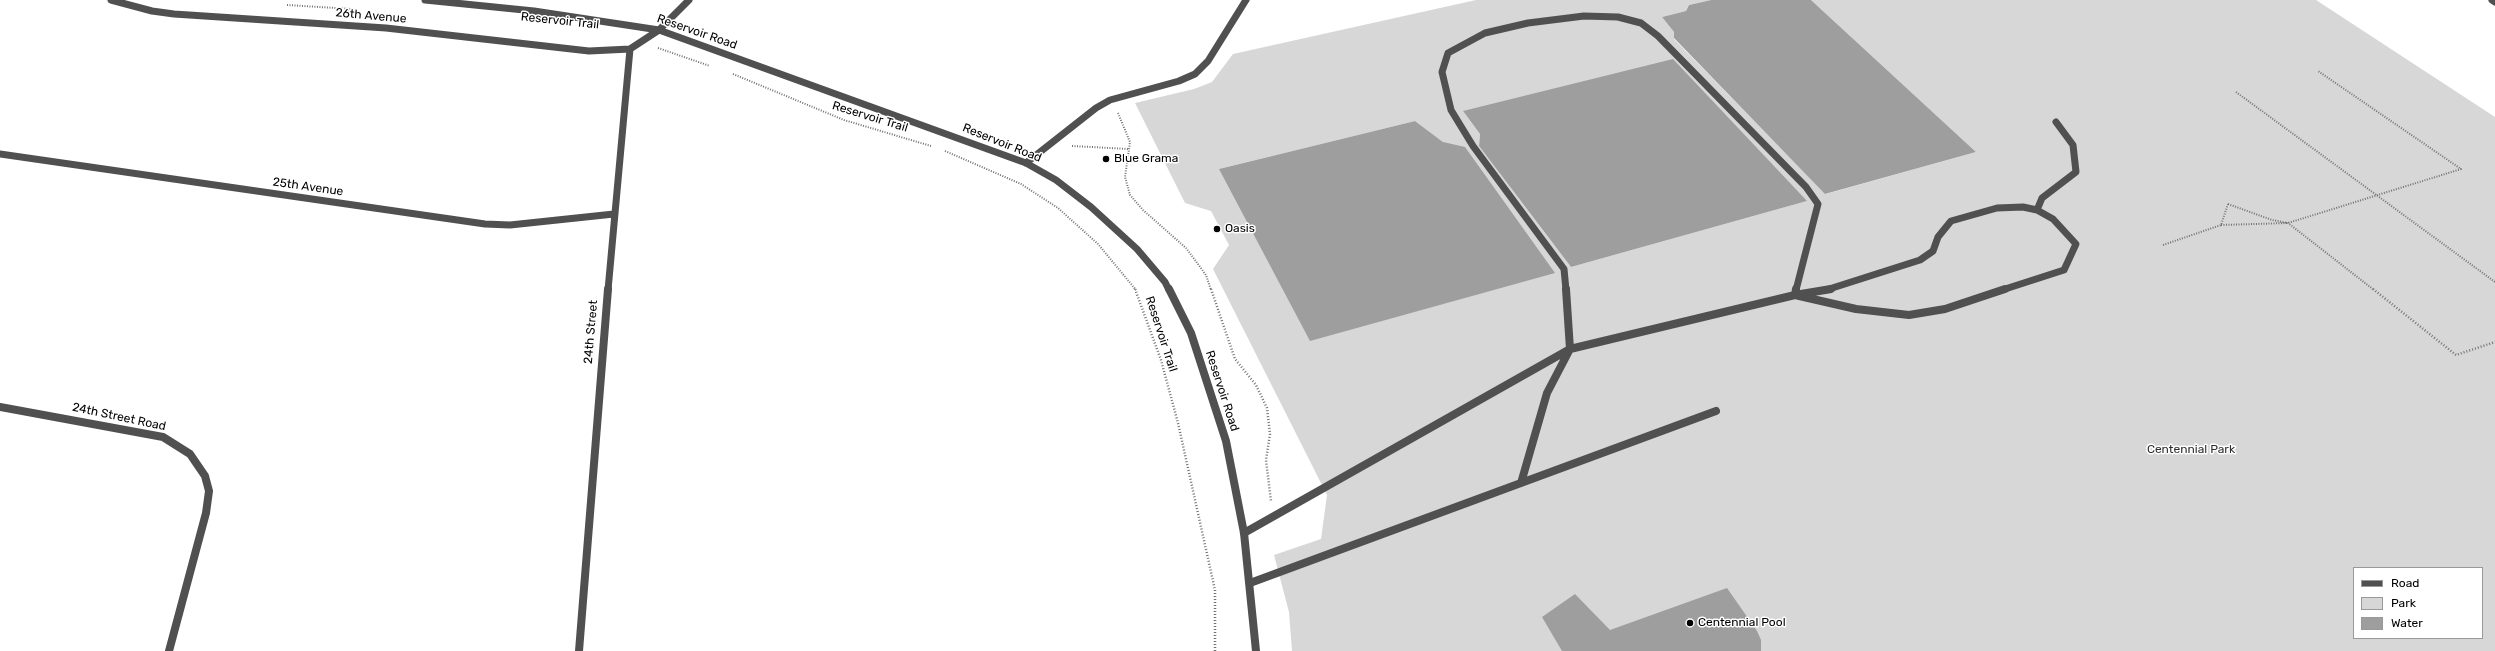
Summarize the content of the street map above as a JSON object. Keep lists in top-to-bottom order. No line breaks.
{"streets":{"street":["26th Avenue","Reservoir Road","25th Avenue","24th Street","24th Street Road"],"path":["Reservoir Trail"]},"crossings":[["26th Avenue","24th Street"],["25th Avenue","24th Street"]],"parks":["Centennial Park"],"places":["Blue Grama","Oasis","Centennial Pool"],"legend":["Road","Park","Water"]}
